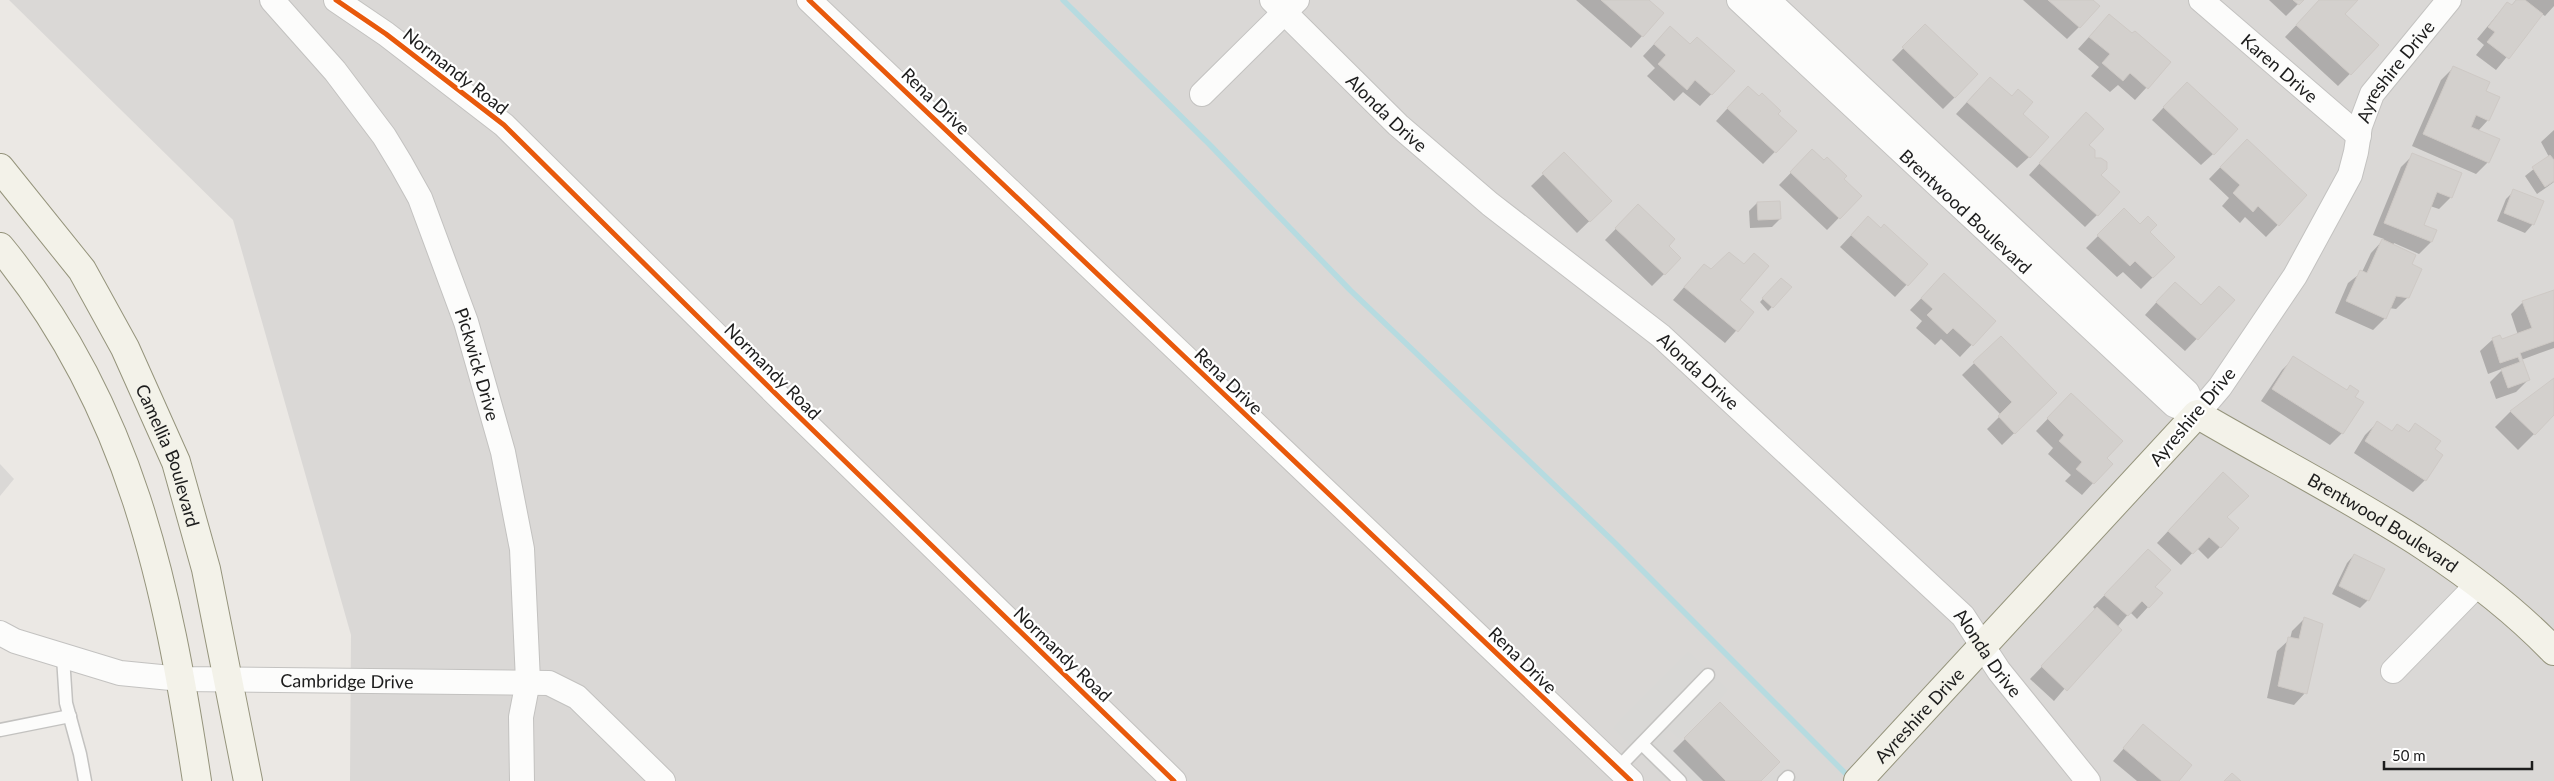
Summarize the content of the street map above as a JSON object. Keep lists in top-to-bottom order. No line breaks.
{"streets":{"main road":["Ayreshire Drive","Brentwood Boulevard","Camellia Boulevard"],"street":["Karen Drive","Normandy Road","Rena Drive","Alonda Drive","Pickwick Drive","Cambridge Drive"]},"crossings":[["Karen Drive","Ayreshire Drive"],["Ayreshire Drive","Alonda Drive"],["Ayreshire Drive","Brentwood Boulevard"],["Pickwick Drive","Cambridge Drive"],["Camellia Boulevard","Cambridge Drive"]],"scale_bar":"50 m"}
